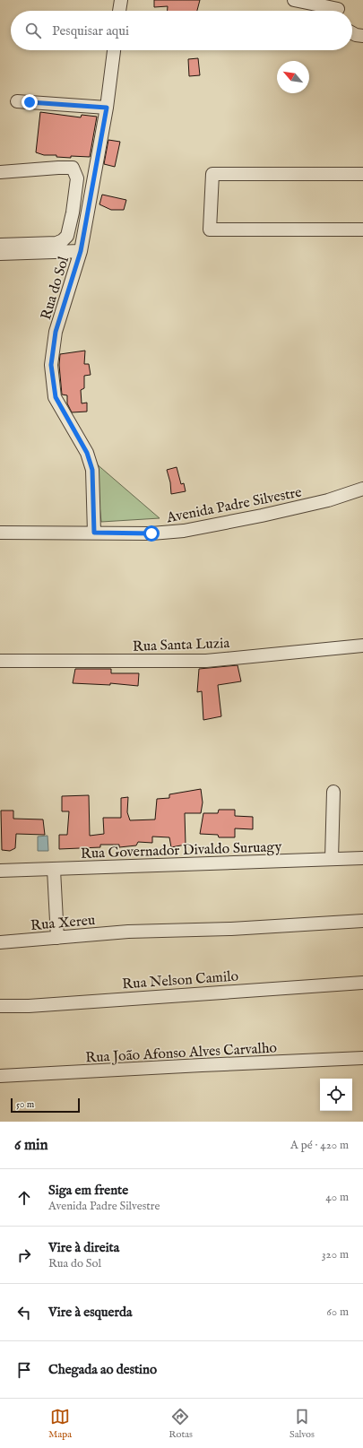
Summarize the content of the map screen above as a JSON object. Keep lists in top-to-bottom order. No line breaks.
{"streets":{"street":["Rua do Sol","Avenida Padre Silvestre","Rua Santa Luzia","Rua Governador Divaldo Suruagy","Rua Xereu","Rua Nelson Camilo","Rua João Afonso Alves Carvalho"]},"crossings":[["Rua do Sol","Avenida Padre Silvestre"]],"scale_bar":"50 m","north":"top left","page":{"search":"Pesquisar aqui","scale":"50 m","heading":["6 min","A pé · 420 m"],"list":[["Siga em frente","Avenida Padre Silvestre","40 m"],["Vire à direita","Rua do Sol","320 m"],["Vire à esquerda","60 m"],"Chegada ao destino"],"nav":["Mapa","Rotas","Salvos"]}}
